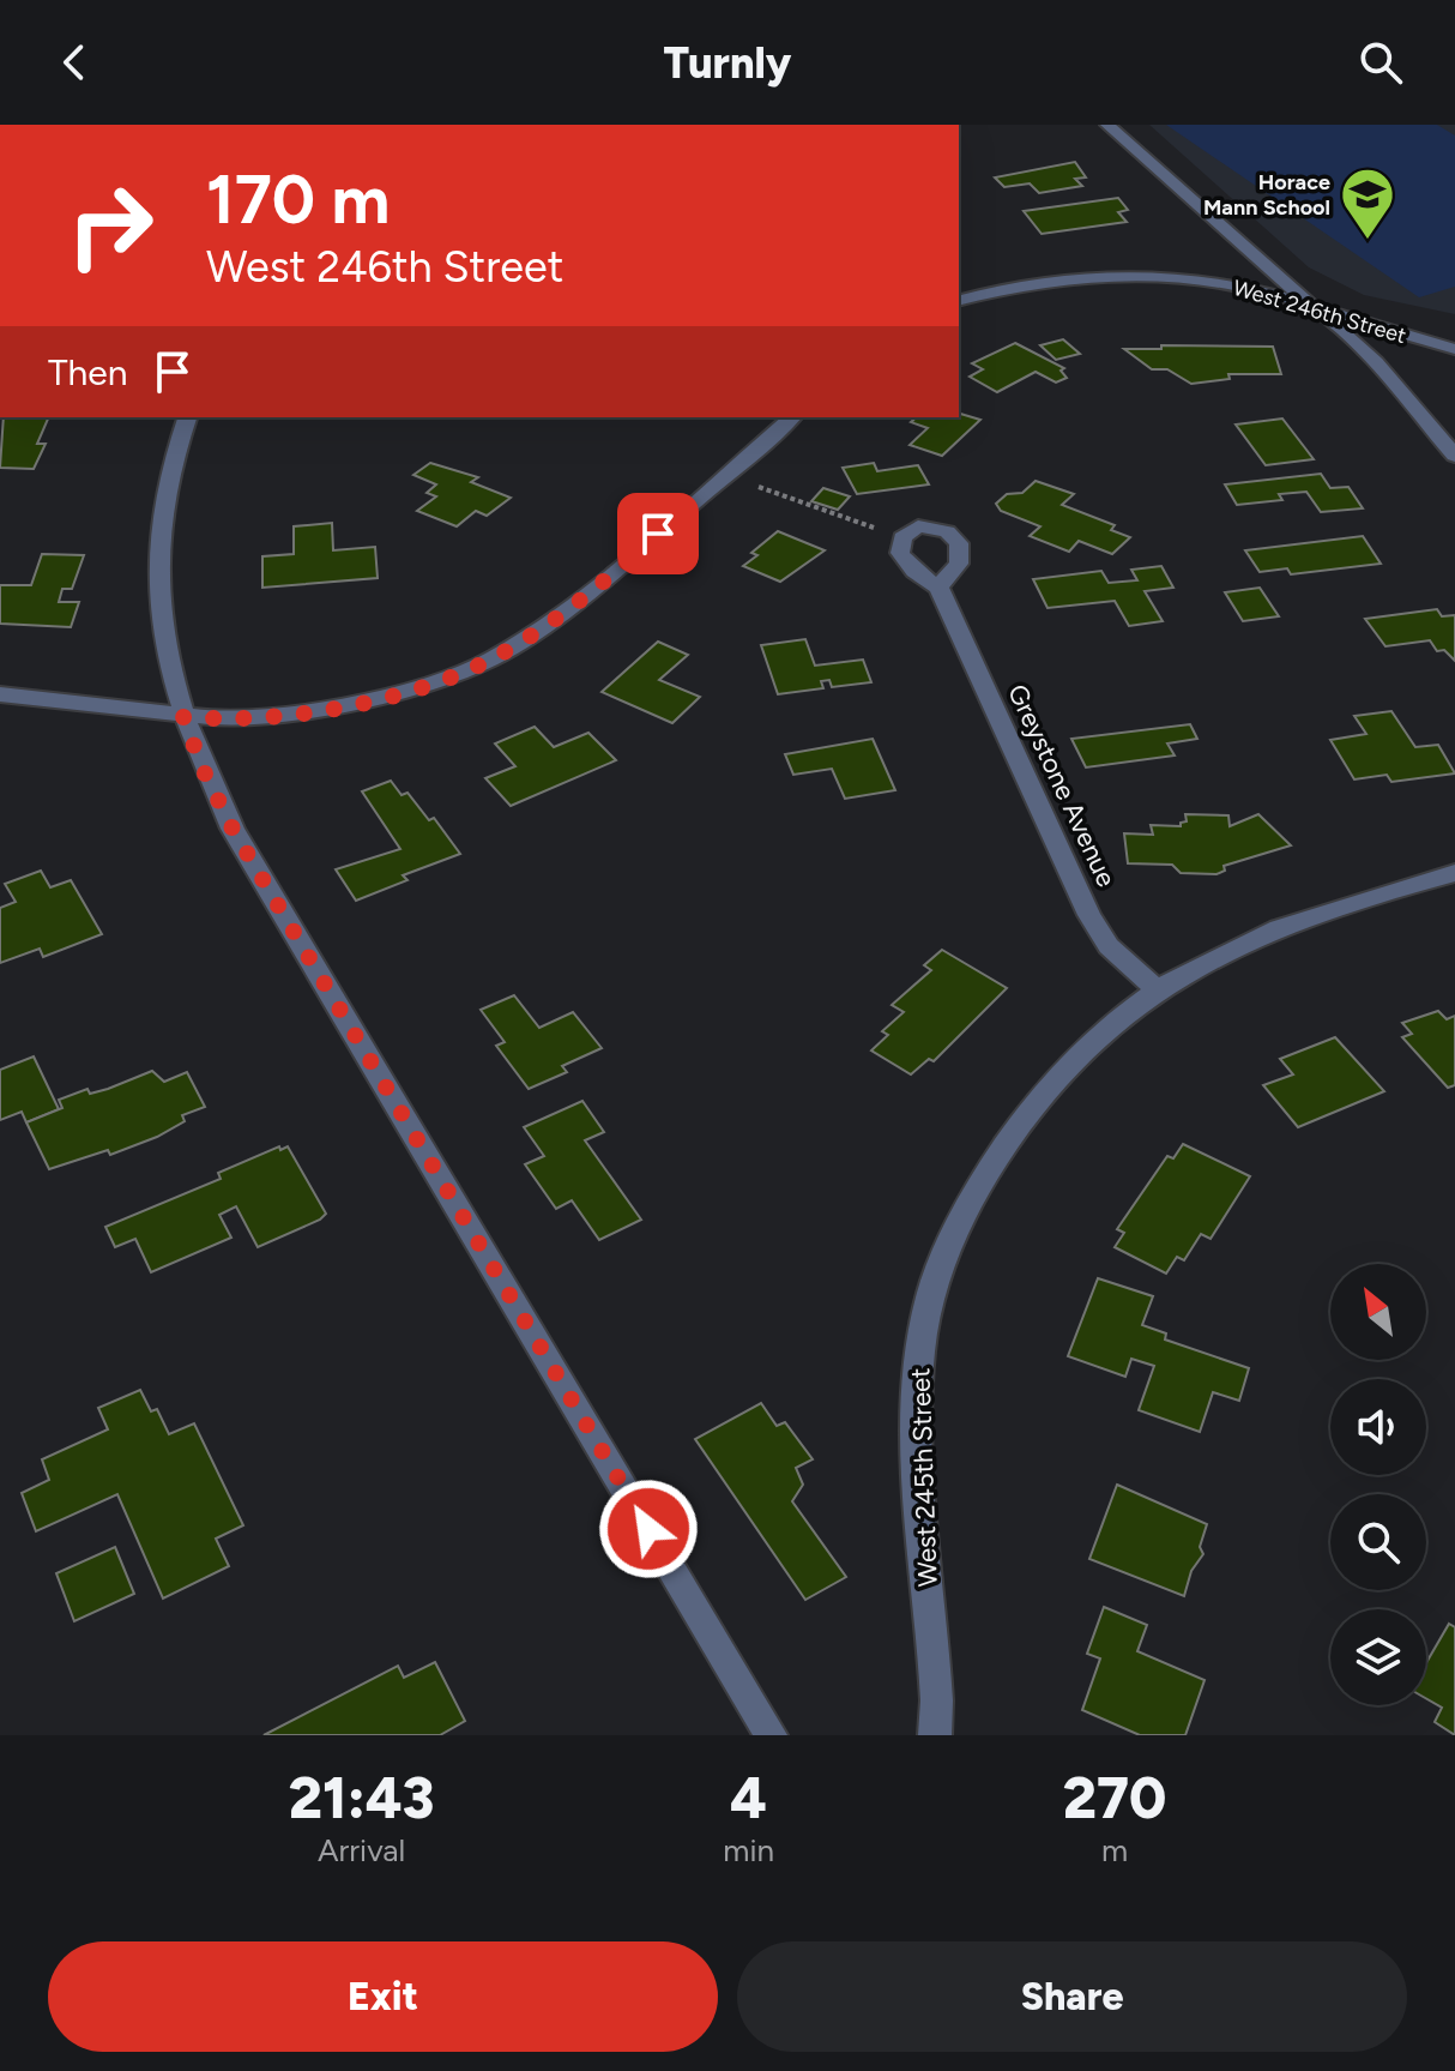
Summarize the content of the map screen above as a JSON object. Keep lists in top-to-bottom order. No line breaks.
{"streets":{"street":["West 246th Street","Greystone Avenue","West 245th Street"]},"crossings":[["Greystone Avenue","West 245th Street"]],"places":{"school or university":["Horace Mann School"]},"north":"top left","page":{"header":"Turnly","turn":["170 m","West 246th Street"],"then":"Then","eta":["21:43","Arrival","4","min","270","m"],"buttons":["Exit","Share"]}}
